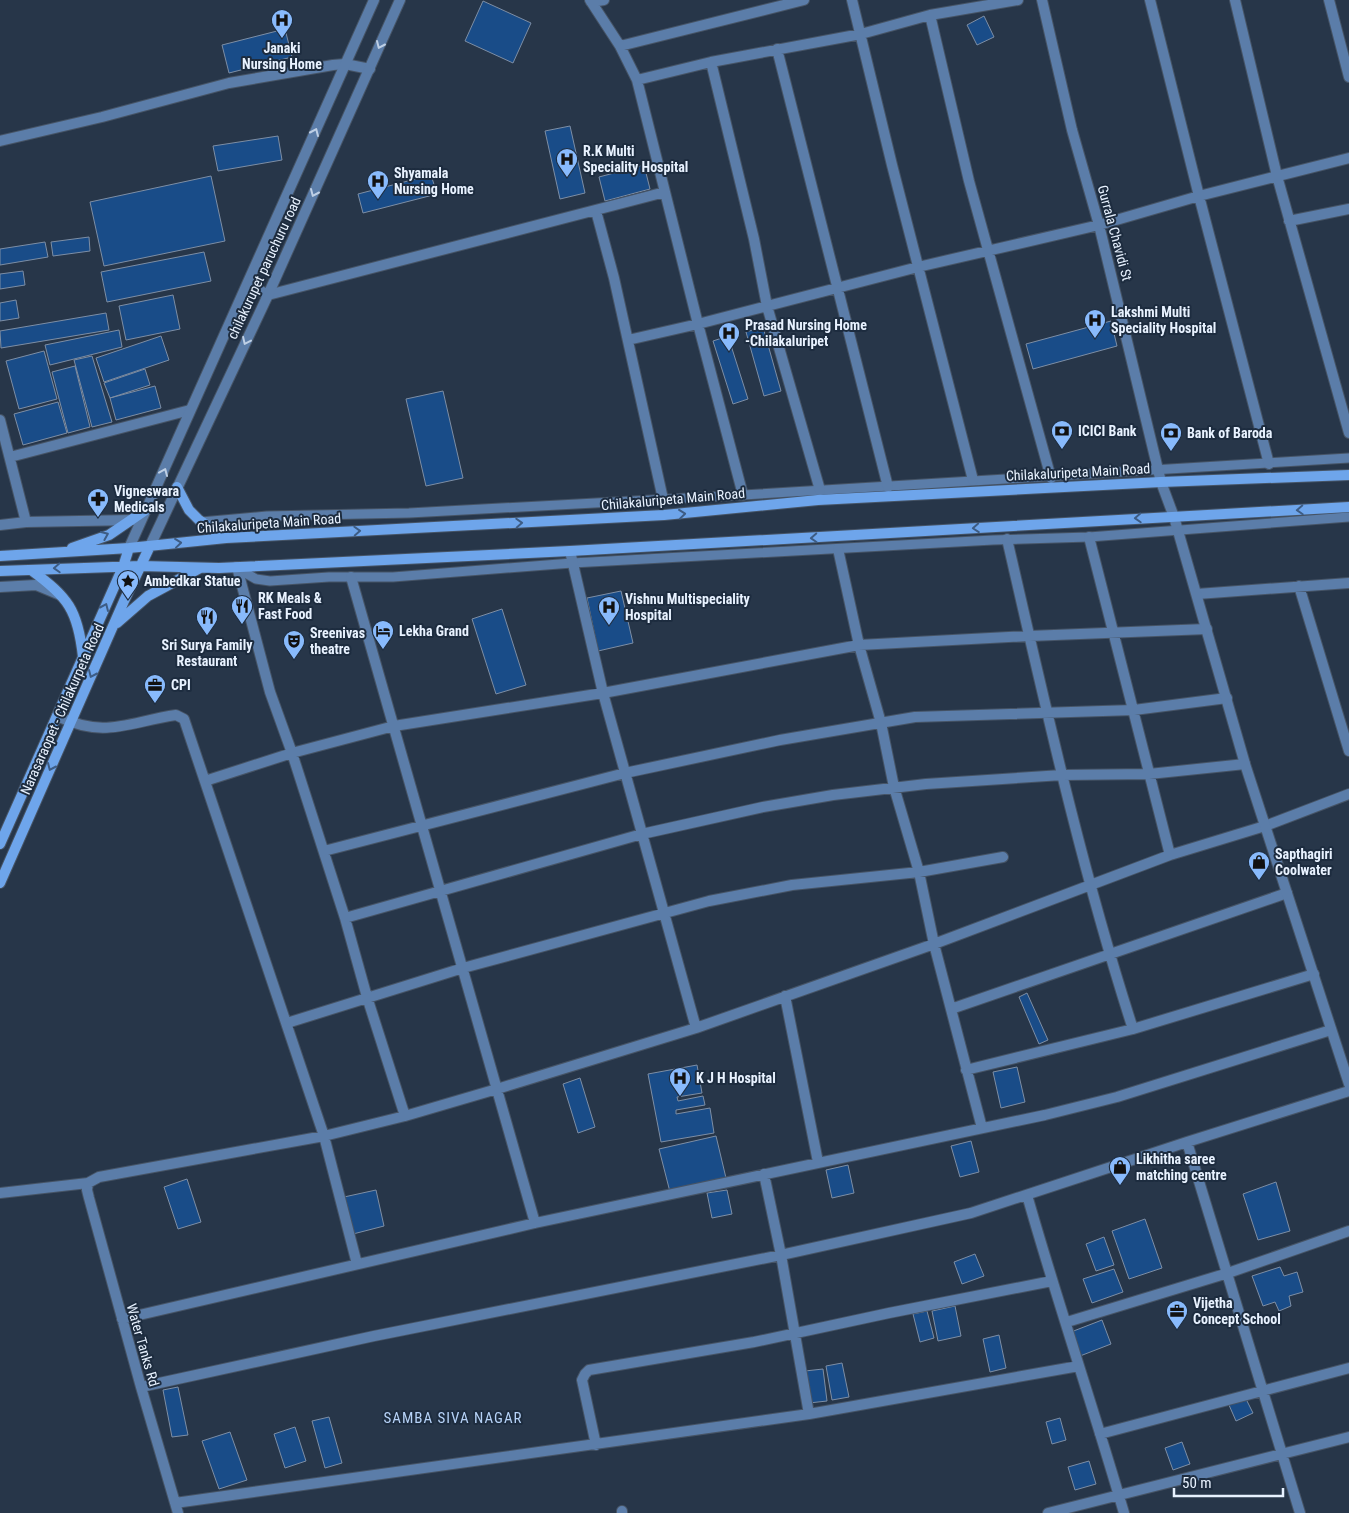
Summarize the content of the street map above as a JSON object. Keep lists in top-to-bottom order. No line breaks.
{"streets":{"main road":["Chilakaluripeta Main Road","Narasaraopet - Chilakurpeta Road"],"street":["Gurrala Chavidi St","chilakurupet paruchuru road","Water Tanks Rd"]},"crossings":[["Gurrala Chavidi St","Chilakaluripeta Main Road"],["chilakurupet paruchuru road","Chilakaluripeta Main Road"],["chilakurupet paruchuru road","Narasaraopet - Chilakurpeta Road"],["Chilakaluripeta Main Road","Narasaraopet - Chilakurpeta Road"]],"districts":["SAMBA SIVA NAGAR"],"places":{"hospital":["Janaki Nursing Home","R.K Multi Speciality Hospital","Shyamala Nursing Home","Lakshmi Multi Speciality Hospital","Prasad Nursing Home -Chilakaluripet","Vishnu Multispeciality Hospital","K J H Hospital"],"bank":["ICICI Bank","Bank of Baroda"],"pharmacy":["Vigneswara Medicals"],"place":["Ambedkar Statue"],"restaurant":["RK Meals & Fast Food","Sri Surya Family Restaurant"],"hotel":["Lekha Grand"],"theatre":["Sreenivas theatre"],"office":["CPI","Vijetha Concept School"],"shop":["Sapthagiri Coolwater","Likhitha saree matching centre"]},"scale_bar":"50 m"}
